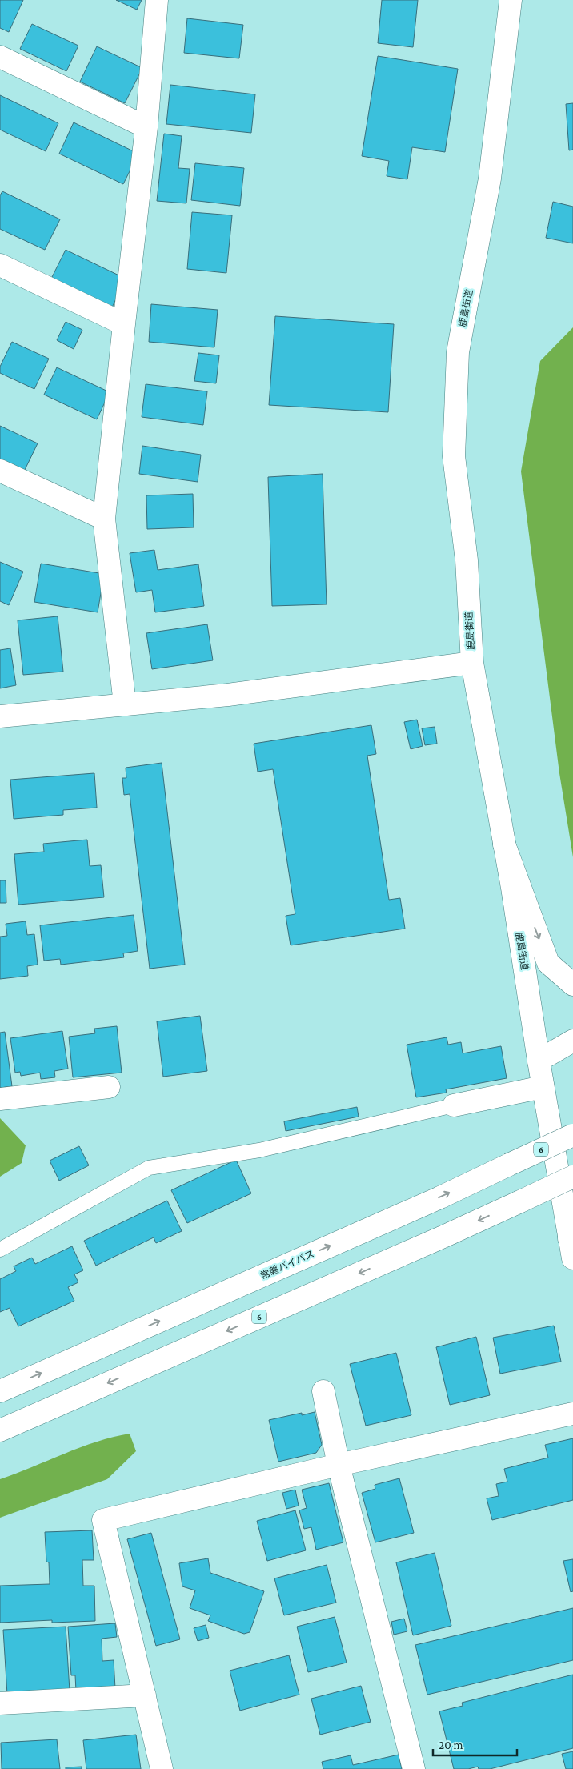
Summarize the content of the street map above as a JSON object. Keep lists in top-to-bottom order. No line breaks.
{"streets":{"main road":["鹿島街道","6","常磐バイパス"]},"scale_bar":"20 m"}
